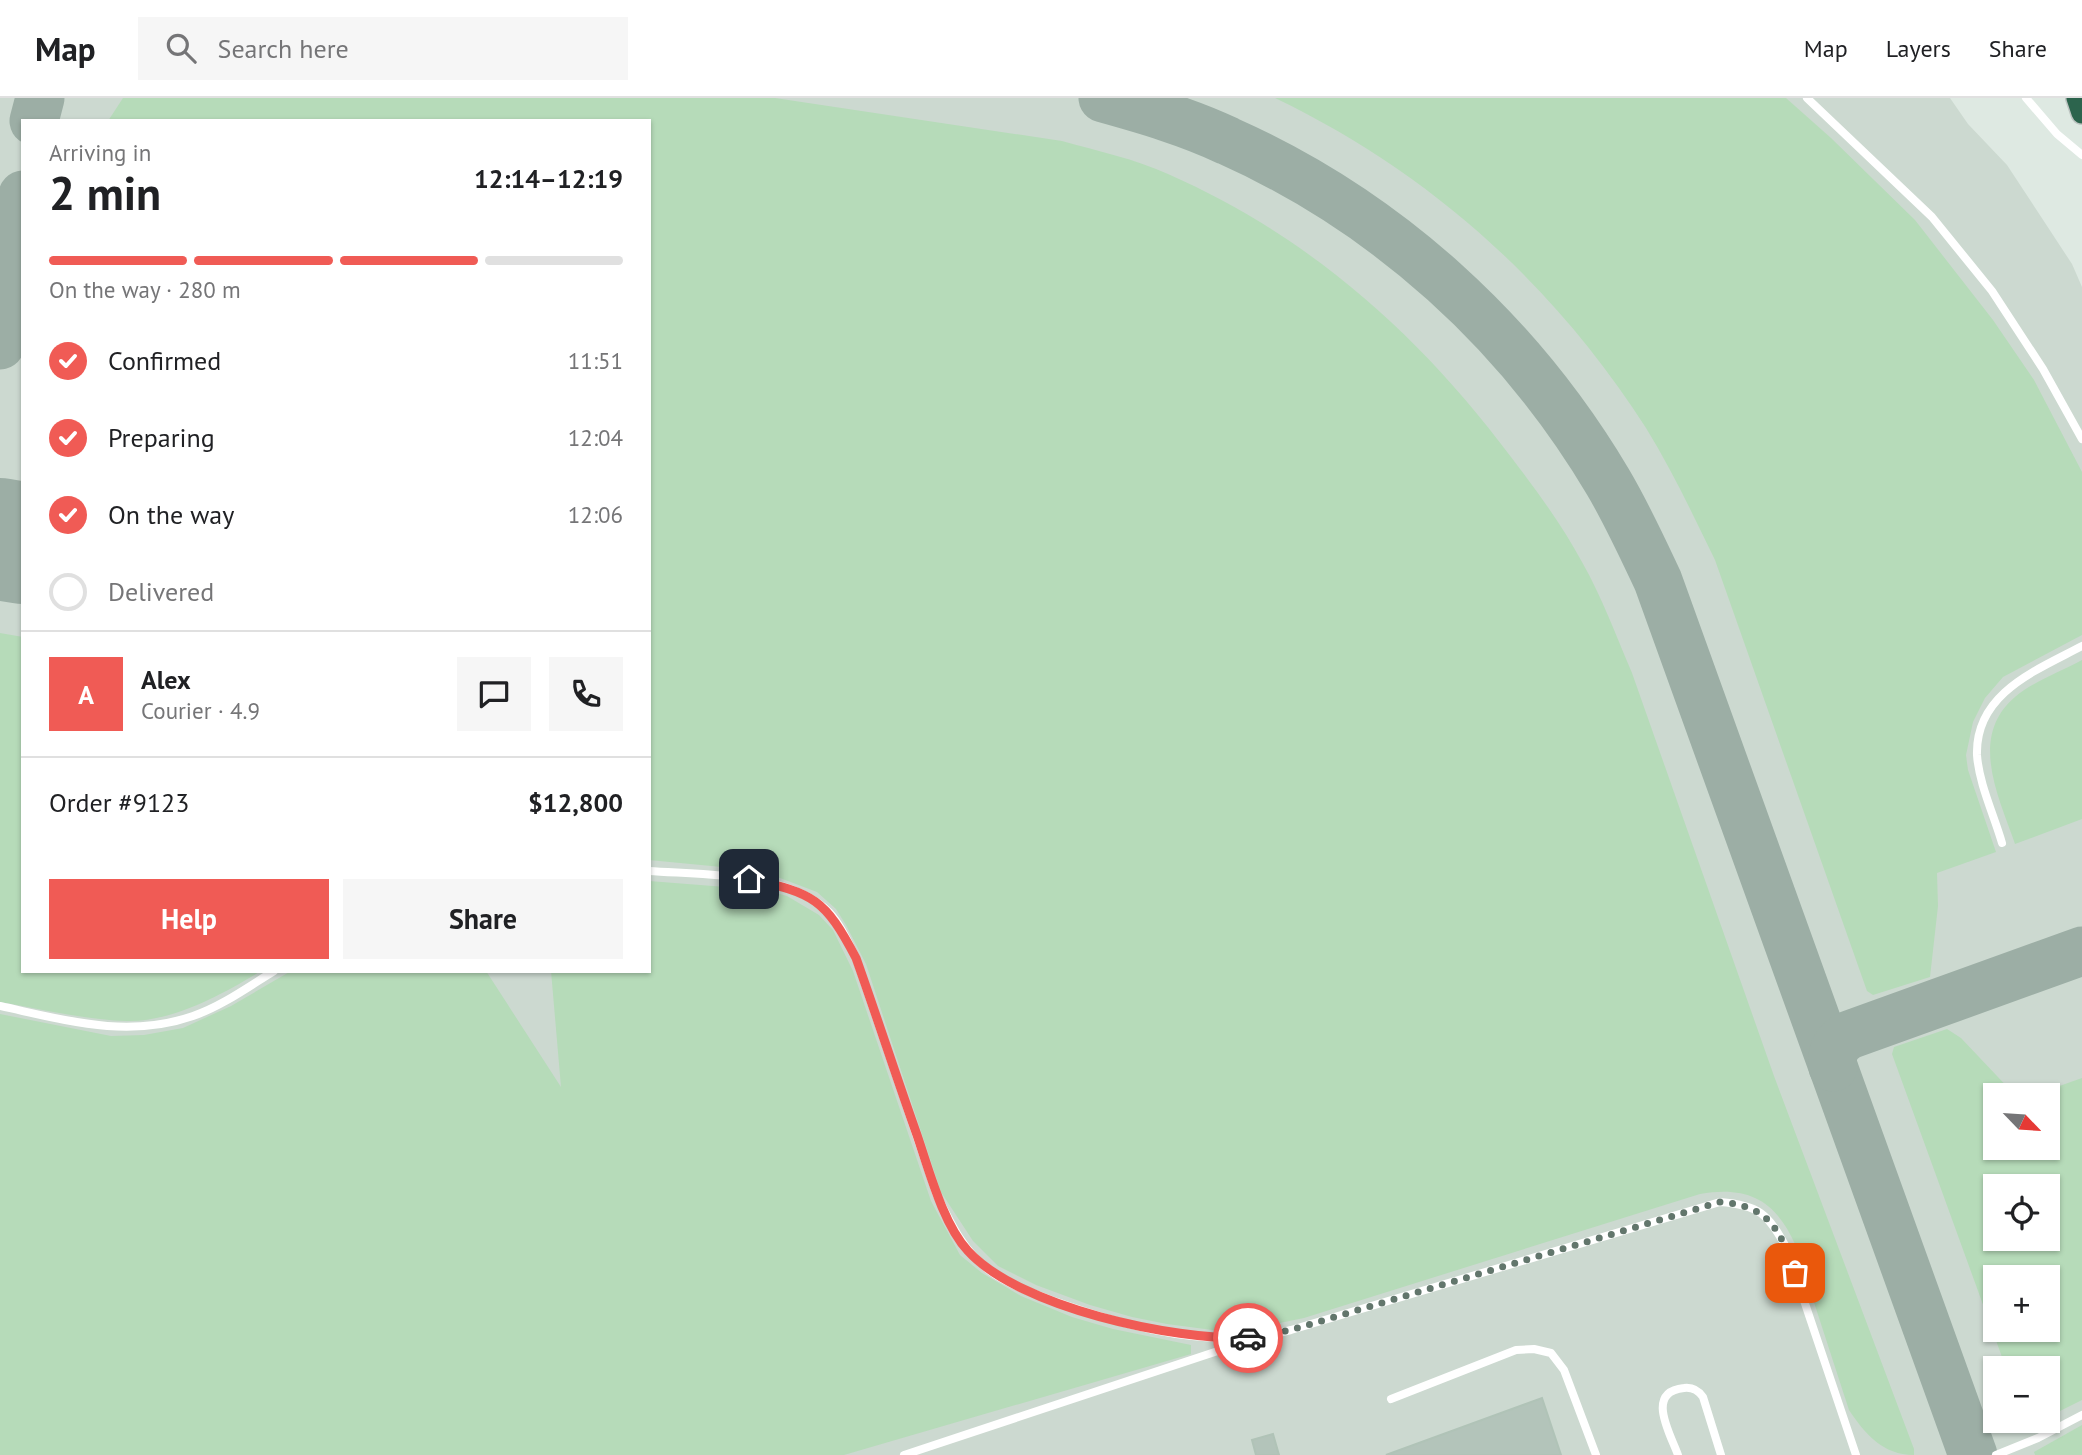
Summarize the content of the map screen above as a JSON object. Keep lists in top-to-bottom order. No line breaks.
{"north":"bottom right","page":{"header":"Map","search":"Search here","nav":["Map","Layers","Share"],"heading":["2 min","Arriving in","12:14–12:19"],"panel":["Alex","Courier · 4.9","Order #9123","$12,800"],"bar":"On the way · 280 m","list":[["Confirmed","11:51"],["Preparing","12:04"],["On the way","12:06"],"Delivered"],"round":"A","buttons":["Help","Share"],"map_buttons":["+","−"]}}
